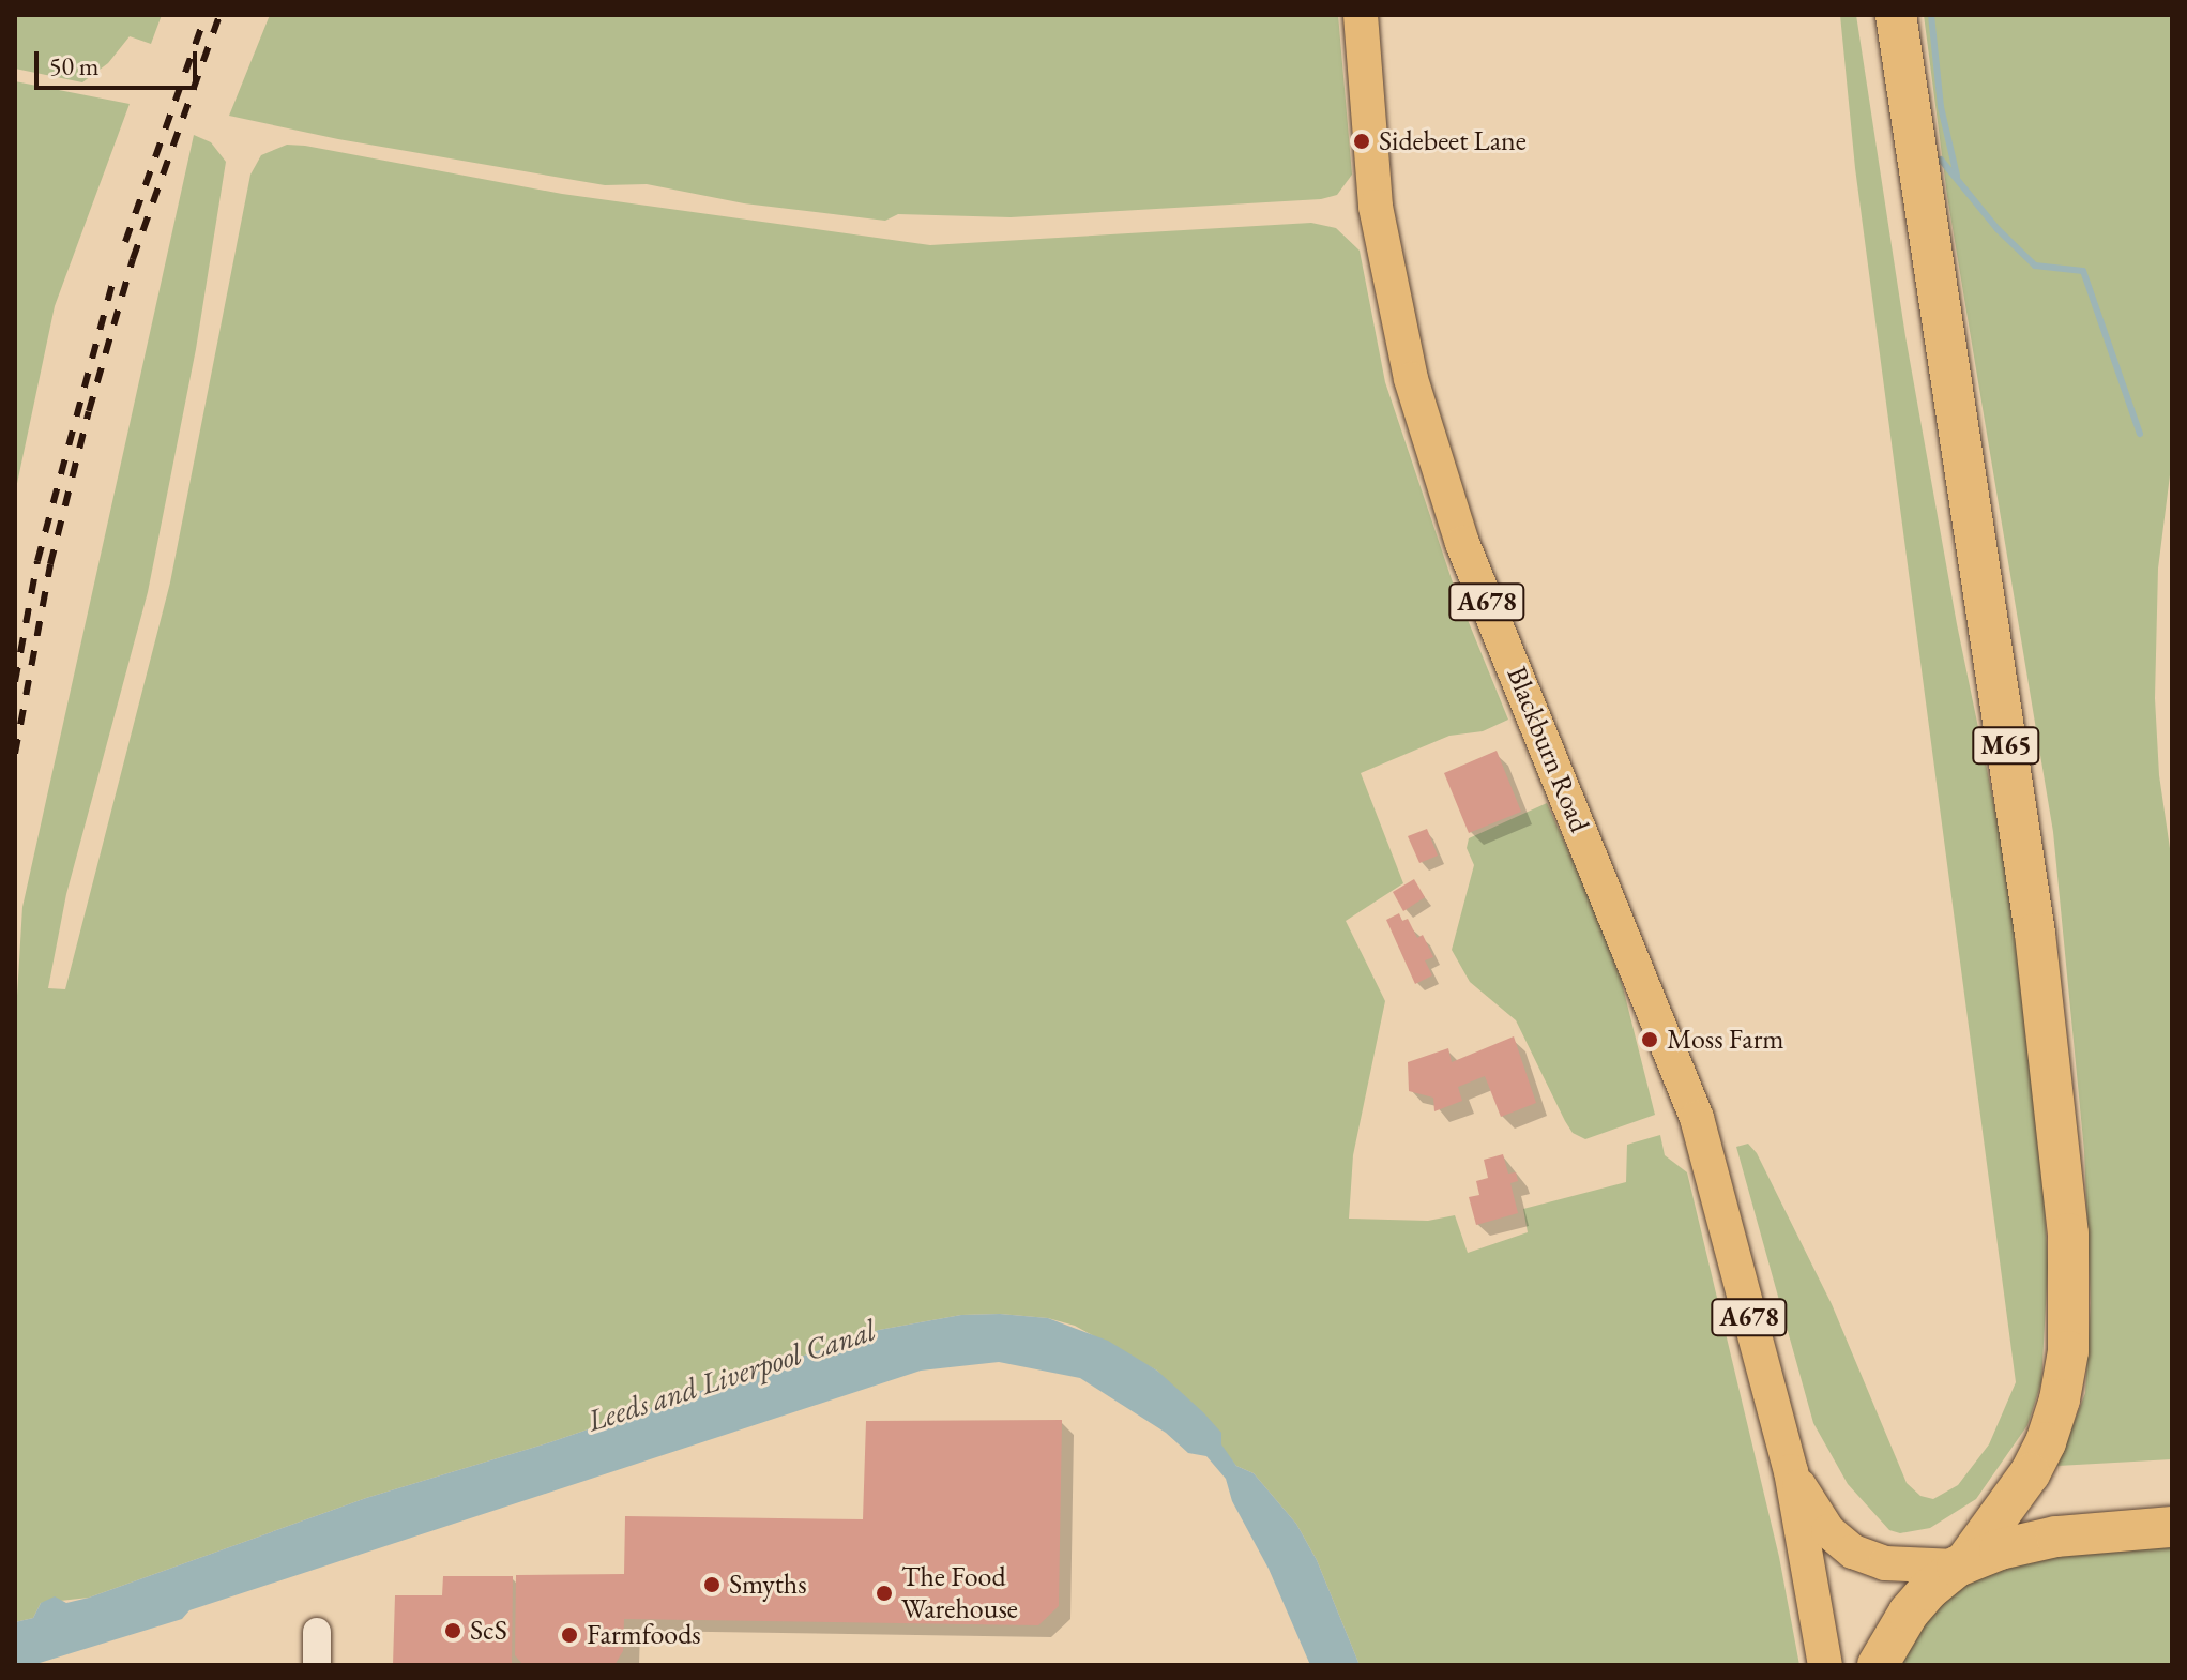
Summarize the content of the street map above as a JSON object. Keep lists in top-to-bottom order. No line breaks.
{"streets":{"highway":["A678","M65"],"main road":["Blackburn Road"]},"crossings":[["A678","M65"],["A678","Blackburn Road"],["M65","Blackburn Road"]],"water":["Leeds and Liverpool Canal"],"places":["Sidebeet Lane","Moss Farm","Smyths","The Food Warehouse","ScS","Farmfoods"],"scale_bar":"50 m"}
